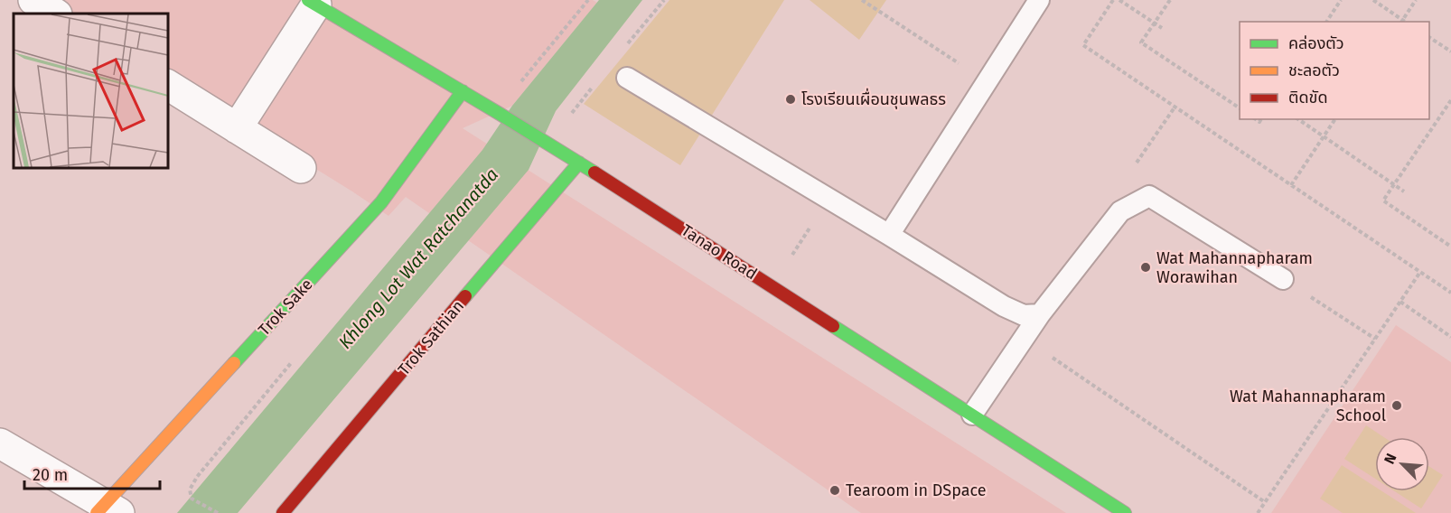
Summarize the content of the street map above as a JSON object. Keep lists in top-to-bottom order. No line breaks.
{"streets":{"street":["Tanao Road","Trok Sake","Trok Sathian"]},"crossings":[["Tanao Road","Trok Sake"],["Tanao Road","Trok Sathian"]],"water":["Khlong Lot Wat Ratchanatda"],"places":["โรงเรียนเผื่อนชุนพลธร","Wat Mahannapharam Worawihan","Wat Mahannapharam School","Tearoom in DSpace"],"legend":["คล่องตัว","ชะลอตัว","ติดขัด"],"scale_bar":"20 m","north":"top left"}
